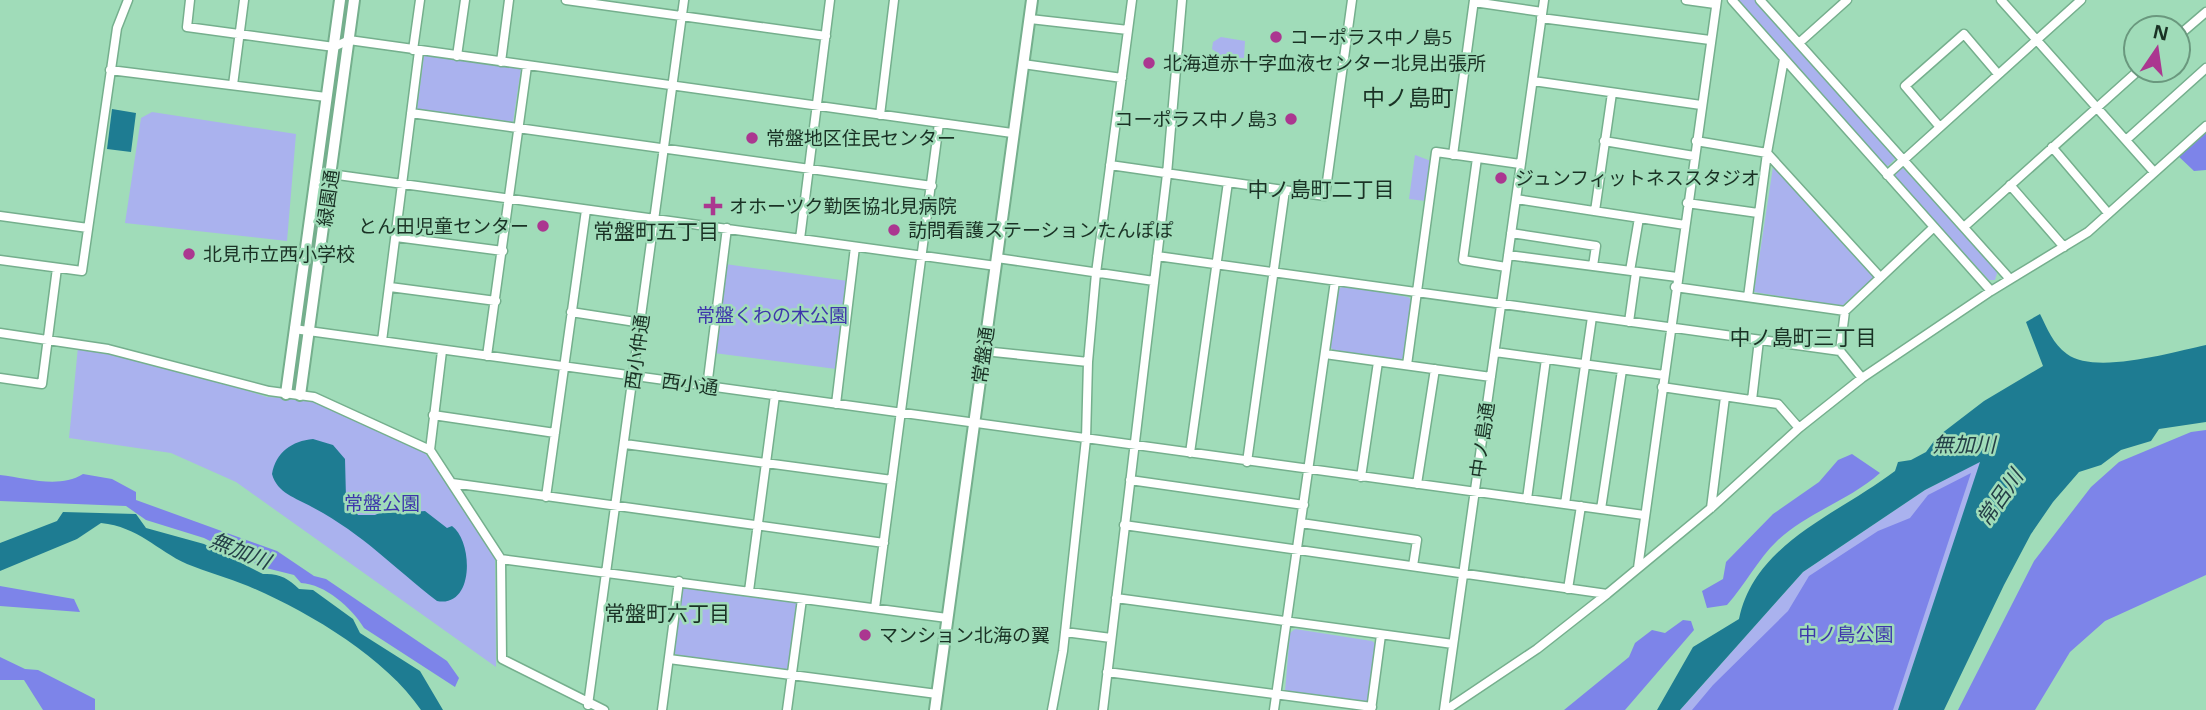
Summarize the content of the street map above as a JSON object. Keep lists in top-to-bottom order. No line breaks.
{"streets":{"street":["緑園通","西小仲通","常盤通","西小通","中ノ島通"]},"crossings":[["緑園通","西小通"],["西小仲通","西小通"],["常盤通","西小通"],["西小通","中ノ島通"]],"districts":["中ノ島町","中ノ島町二丁目","常盤町五丁目","中ノ島町三丁目","常盤町六丁目"],"water":["無加川","常呂川"],"parks":["常盤くわの木公園","常盤公園","中ノ島公園"],"places":{"other":["コーポラス中ノ島5","北海道赤十字血液センター北見出張所","コーポラス中ノ島3","常盤地区住民センター","ジュンフィットネススタジオ","とん田児童センター","訪問看護ステーションたんぽぽ","北見市立西小学校","マンション北海の翼"],"health":["オホーツク勤医協北見病院"]},"north":"top"}
